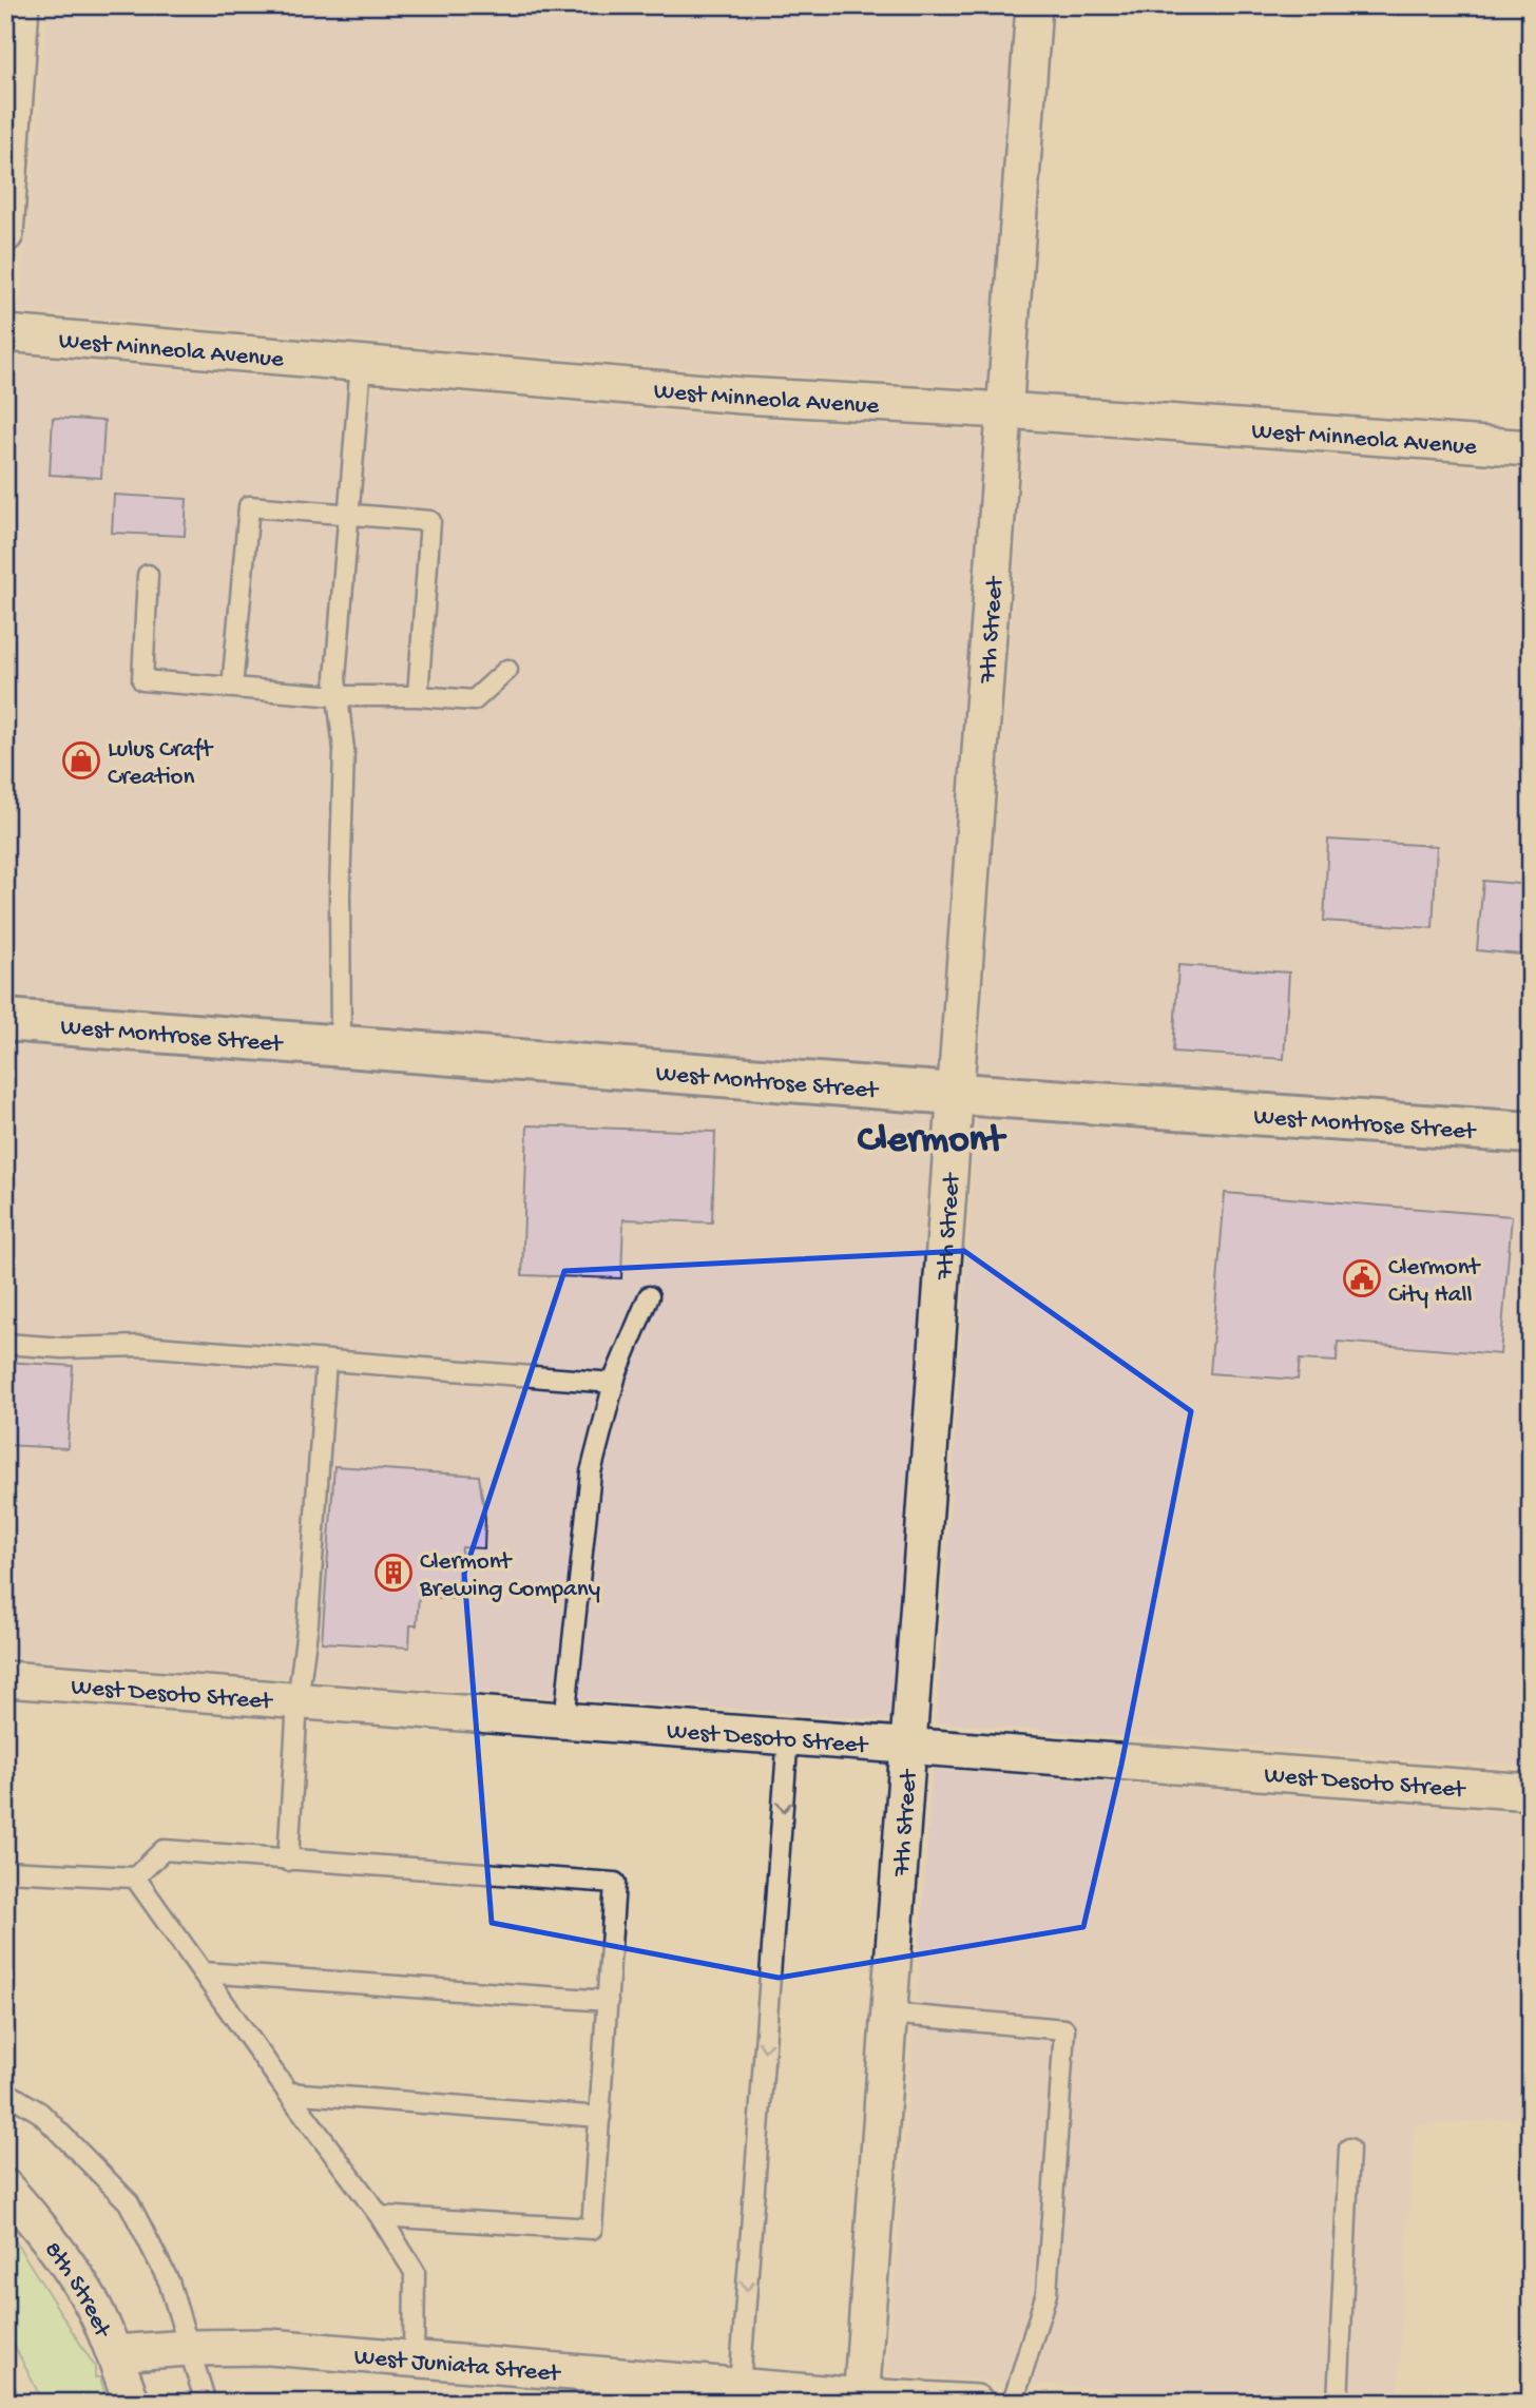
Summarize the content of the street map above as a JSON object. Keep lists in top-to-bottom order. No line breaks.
{"streets":{"street":["West Minneola Avenue","7th Street","West Montrose Street","West Desoto Street","8th Street","West Juniata Street"]},"crossings":[["West Minneola Avenue","7th Street"],["7th Street","West Montrose Street"],["7th Street","West Desoto Street"],["7th Street","West Juniata Street"],["8th Street","West Juniata Street"]],"districts":["Clermont"],"places":{"shop":["Lulus Craft Creation"],"public building":["Clermont City Hall"],"building":["Clermont Brewing Company"]}}
